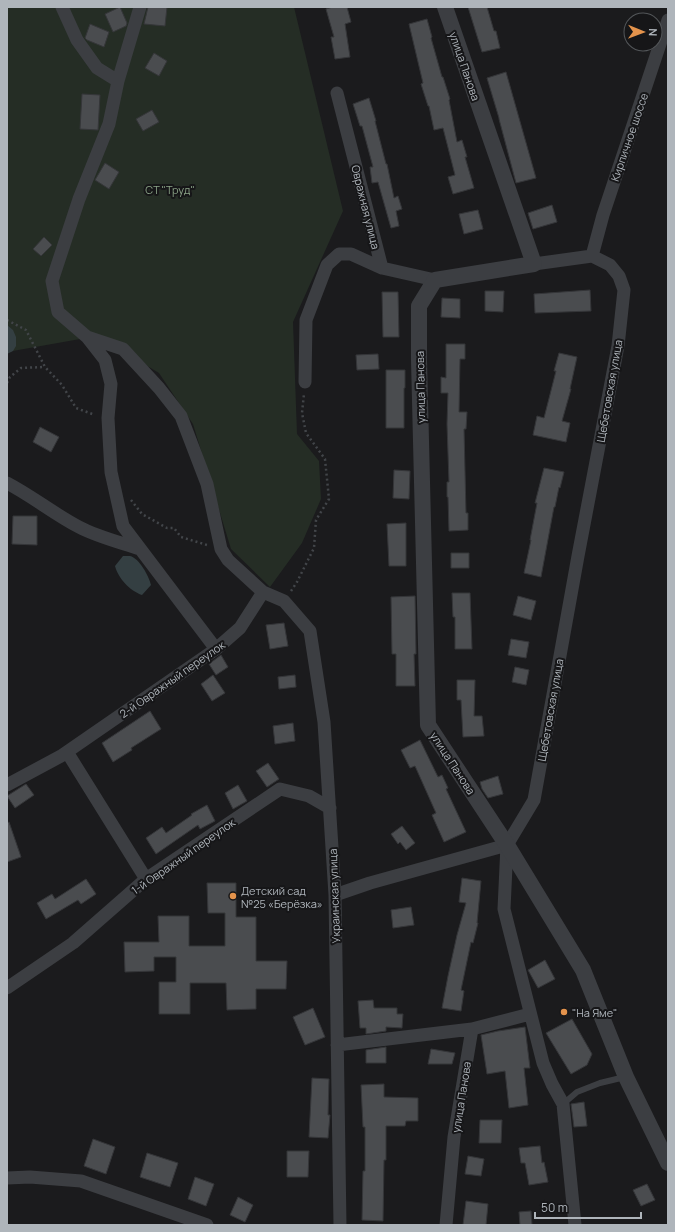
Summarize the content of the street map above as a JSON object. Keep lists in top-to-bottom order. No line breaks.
{"streets":{"street":["улица Панова","Кирпичное шоссе","Овражная улица","Щебетовская улица","2-й Овражный переулок","1-й Овражный переулок","Украинская улица"]},"crossings":[["улица Панова","Щебетовская улица"],["Кирпичное шоссе","Щебетовская улица"],["2-й Овражный переулок","Украинская улица"],["1-й Овражный переулок","Украинская улица"]],"parks":["СТ \"Труд\""],"places":["Детский сад №25 «Берёзка»","\"На Яме\""],"scale_bar":"50 m","north":"right"}
